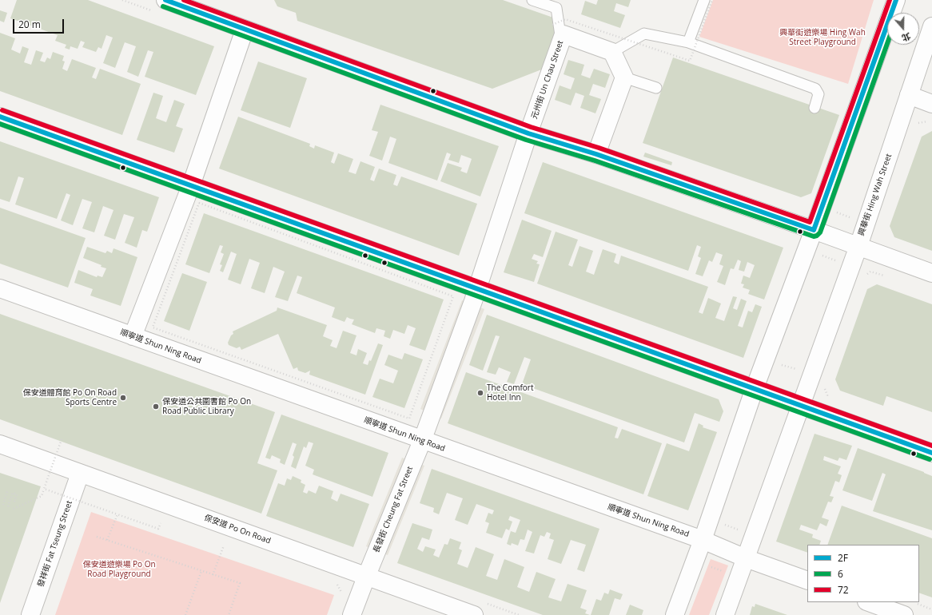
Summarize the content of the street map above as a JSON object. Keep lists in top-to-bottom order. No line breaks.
{"streets":{"street":["元州街 Un Chau Street","興華街 Hing Wah Street","順寧道 Shun Ning Road","長發街 Cheung Fat Street","保安道 Po On Road","發祥街 Fat Tseung Street"]},"crossings":[["元州街 Un Chau Street","長發街 Cheung Fat Street"],["興華街 Hing Wah Street","順寧道 Shun Ning Road"],["順寧道 Shun Ning Road","長發街 Cheung Fat Street"],["長發街 Cheung Fat Street","保安道 Po On Road"],["保安道 Po On Road","發祥街 Fat Tseung Street"]],"parks":["興華街遊樂場 Hing Wah Street Playground","保安道遊樂場 Po On Road Playground"],"places":["The Comfort Hotel Inn","保安道體育館 Po On Road Sports Centre","保安道公共圖書館 Po On Road Public Library"],"lines":["transit line 2F","transit line 72","transit line 6"],"legend":["2F","6","72"],"scale_bar":"20 m","north":"bottom"}
